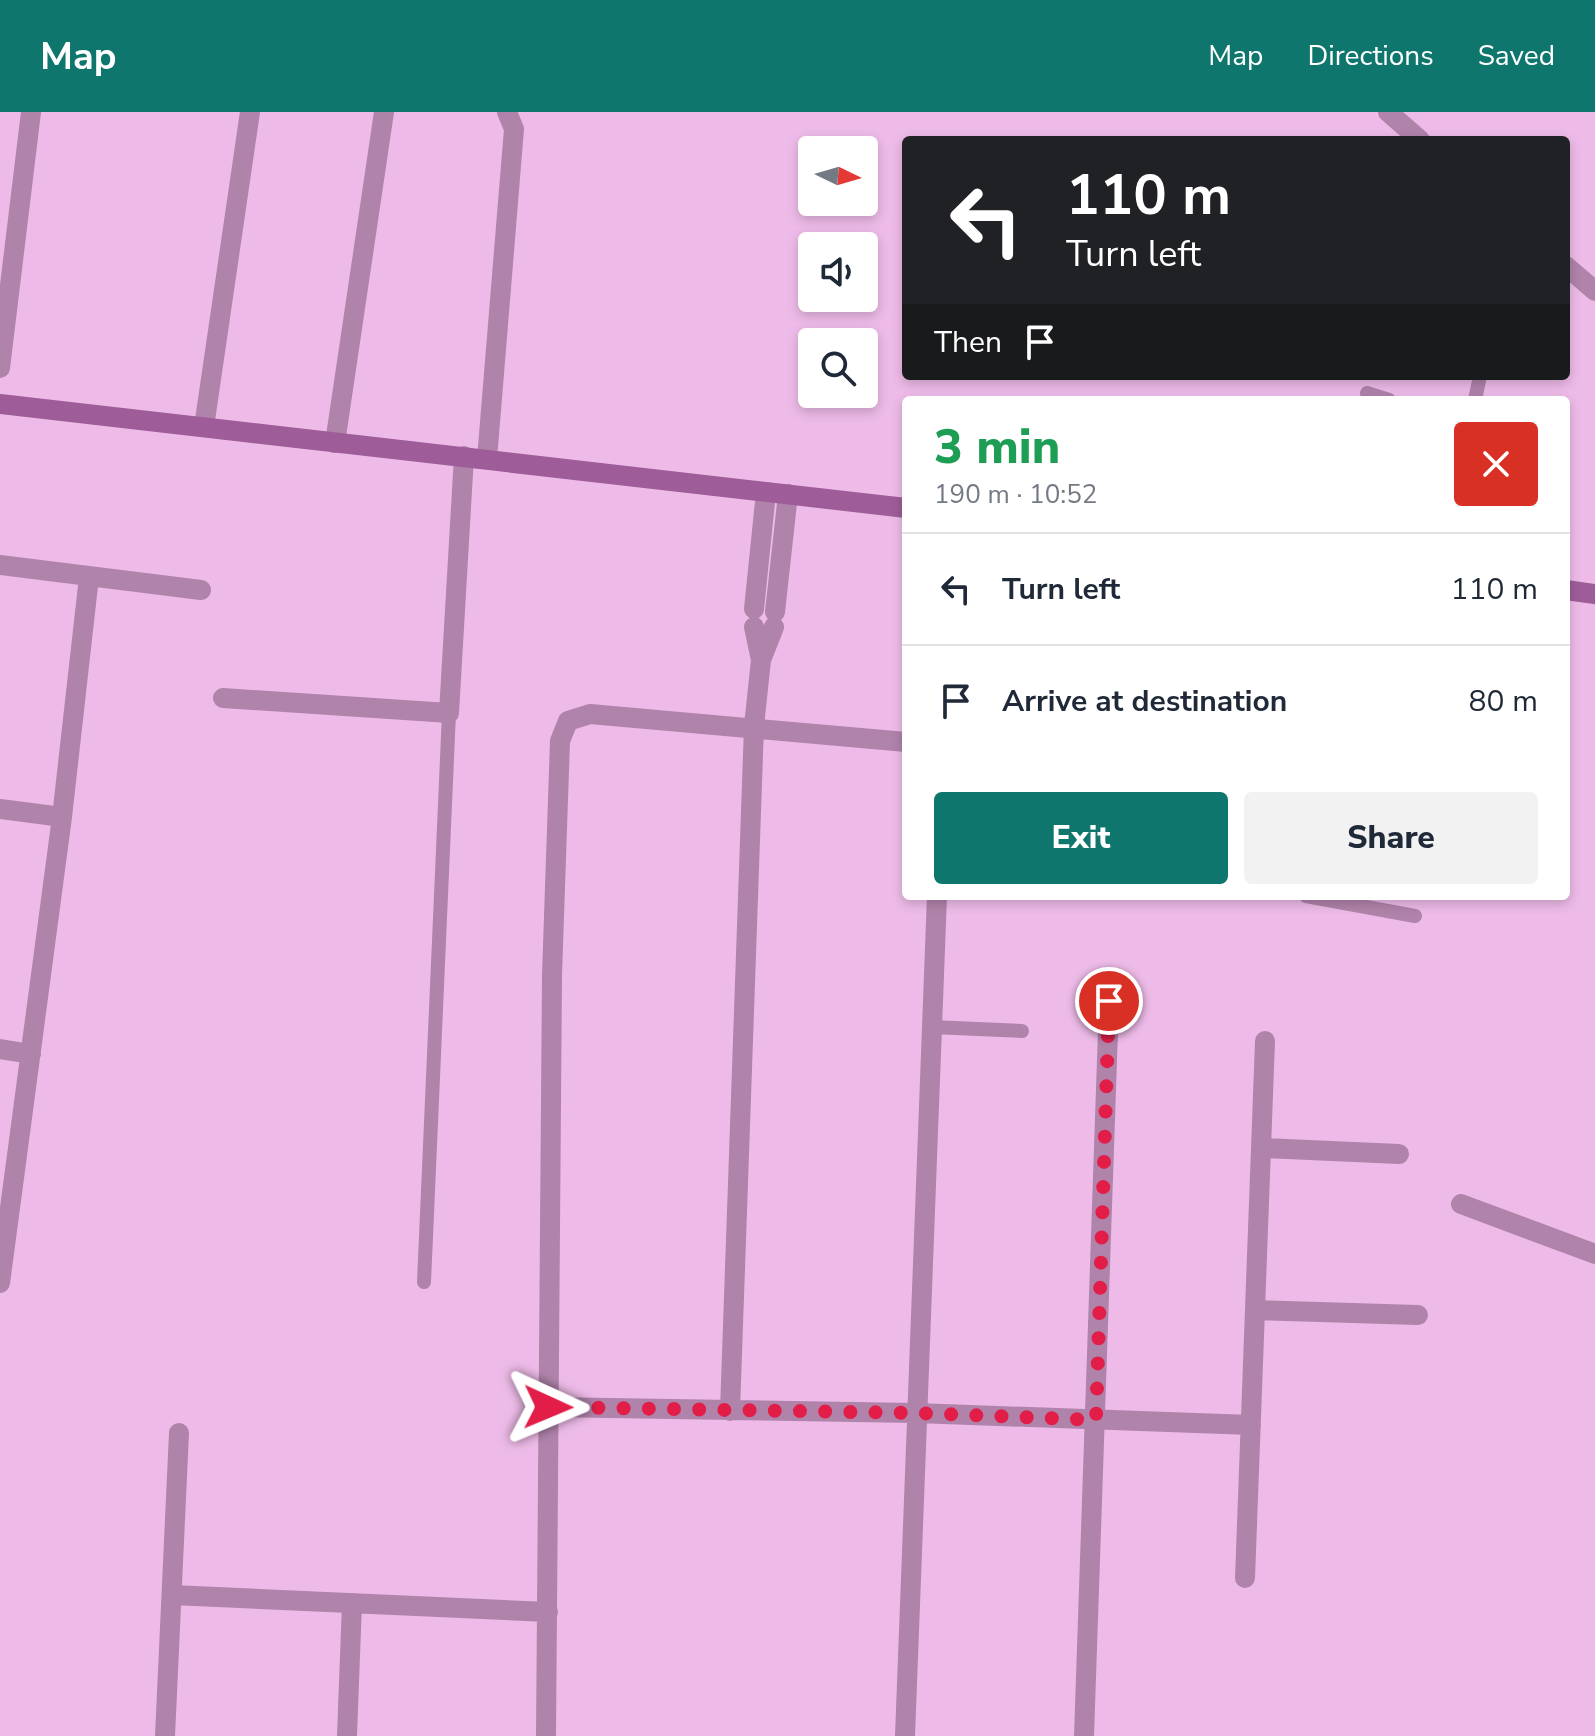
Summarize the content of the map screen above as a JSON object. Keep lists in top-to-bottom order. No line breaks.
{"north":"right","page":{"header":"Map","nav":["Map","Directions","Saved"],"turn":["110 m","Turn left"],"then":"Then","heading":["3 min","190 m · 10:52"],"list":[{"name":"Turn left","value":"110 m"},{"name":"Arrive at destination","value":"80 m"}],"buttons":["Exit","Share"]}}
